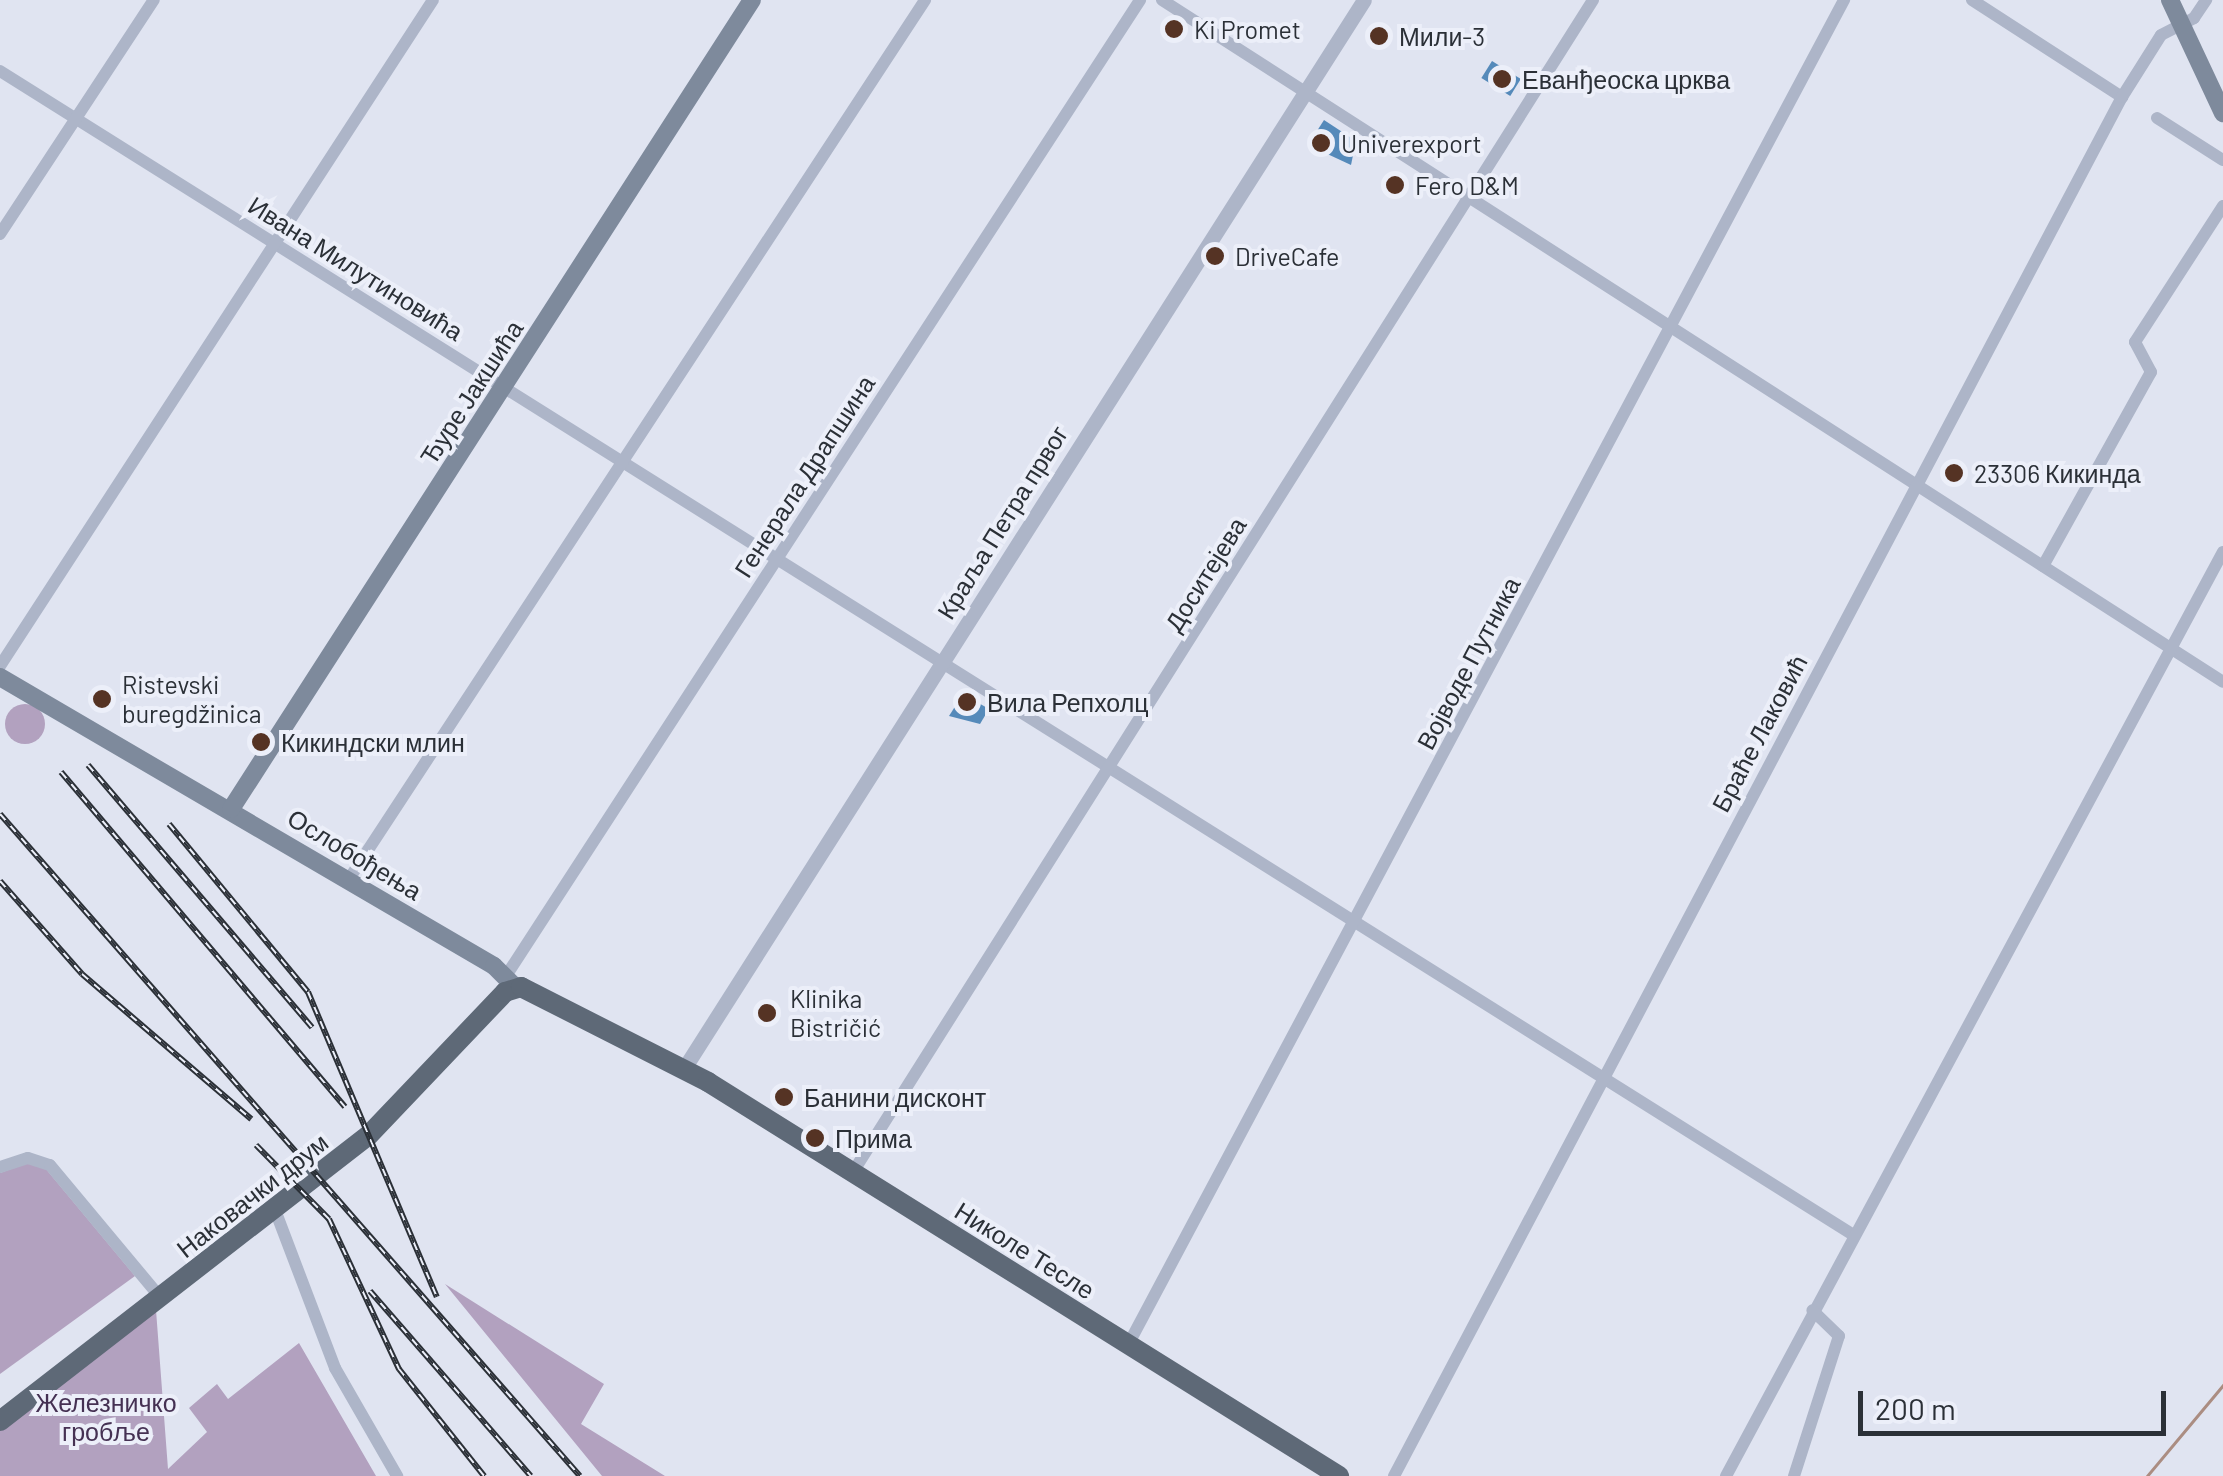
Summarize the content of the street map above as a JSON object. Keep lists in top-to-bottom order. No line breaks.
{"streets":{"main road":["Ђуре Јакшића","Ослобођења","Наковачки друм","Николе Тесле"],"street":["Ивана Милутиновића","Генерала Драпшина","Краља Петра првог","Доситејева","Војводе Путника","Браће Лаковић"]},"crossings":[["Ивана Милутиновића","Ђуре Јакшића"],["Ивана Милутиновића","Генерала Драпшина"],["Ивана Милутиновића","Краља Петра првог"],["Ивана Милутиновића","Доситејева"],["Ивана Милутиновића","Војводе Путника"],["Ивана Милутиновића","Браће Лаковић"],["Ђуре Јакшића","Ослобођења"],["Генерала Драпшина","Ослобођења"],["Генерала Драпшина","Наковачки друм"],["Краља Петра првог","Ослобођења"],["Краља Петра првог","Николе Тесле"],["Доситејева","Николе Тесле"],["Војводе Путника","Николе Тесле"],["Ослобођења","Наковачки друм"],["Ослобођења","Николе Тесле"]],"parks":["Железничко гробље"],"places":["Ki Promet","Мили-3","Еванђеоска црква","Univerexport","Fero D&M","DriveCafe","23306 Кикинда","Ristevski buregdžinica","Вила Репхолц","Кикиндски млин","Klinika Bistričić","Банини дисконт","Прима"],"scale_bar":"200 m"}
